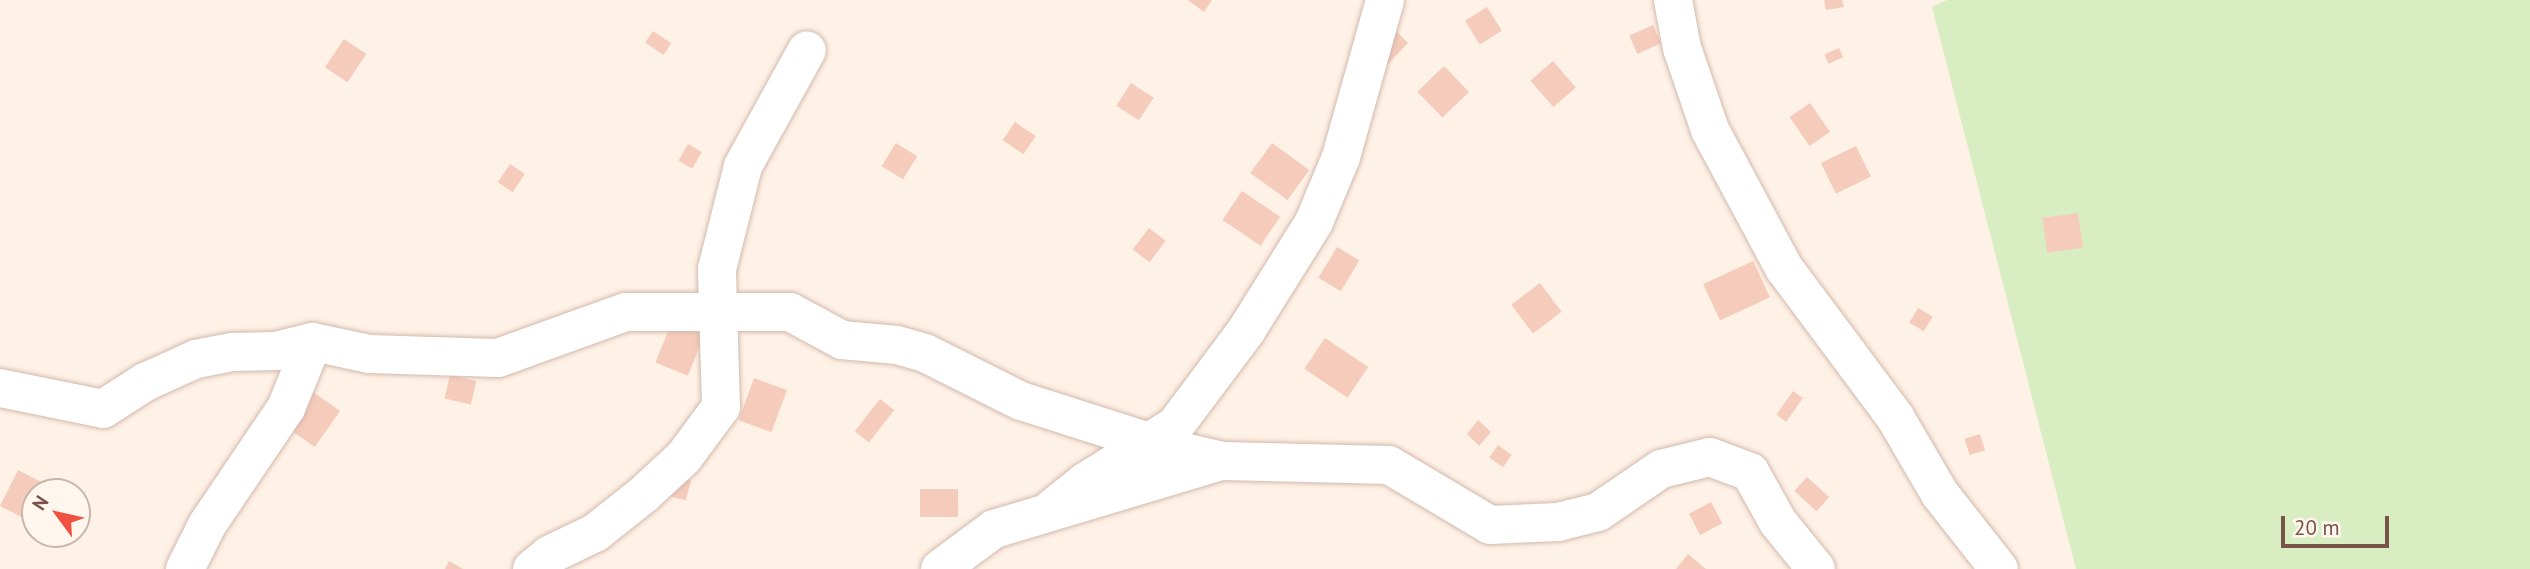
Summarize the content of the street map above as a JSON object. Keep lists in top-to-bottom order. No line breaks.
{"scale_bar":"20 m","north":"top left"}
